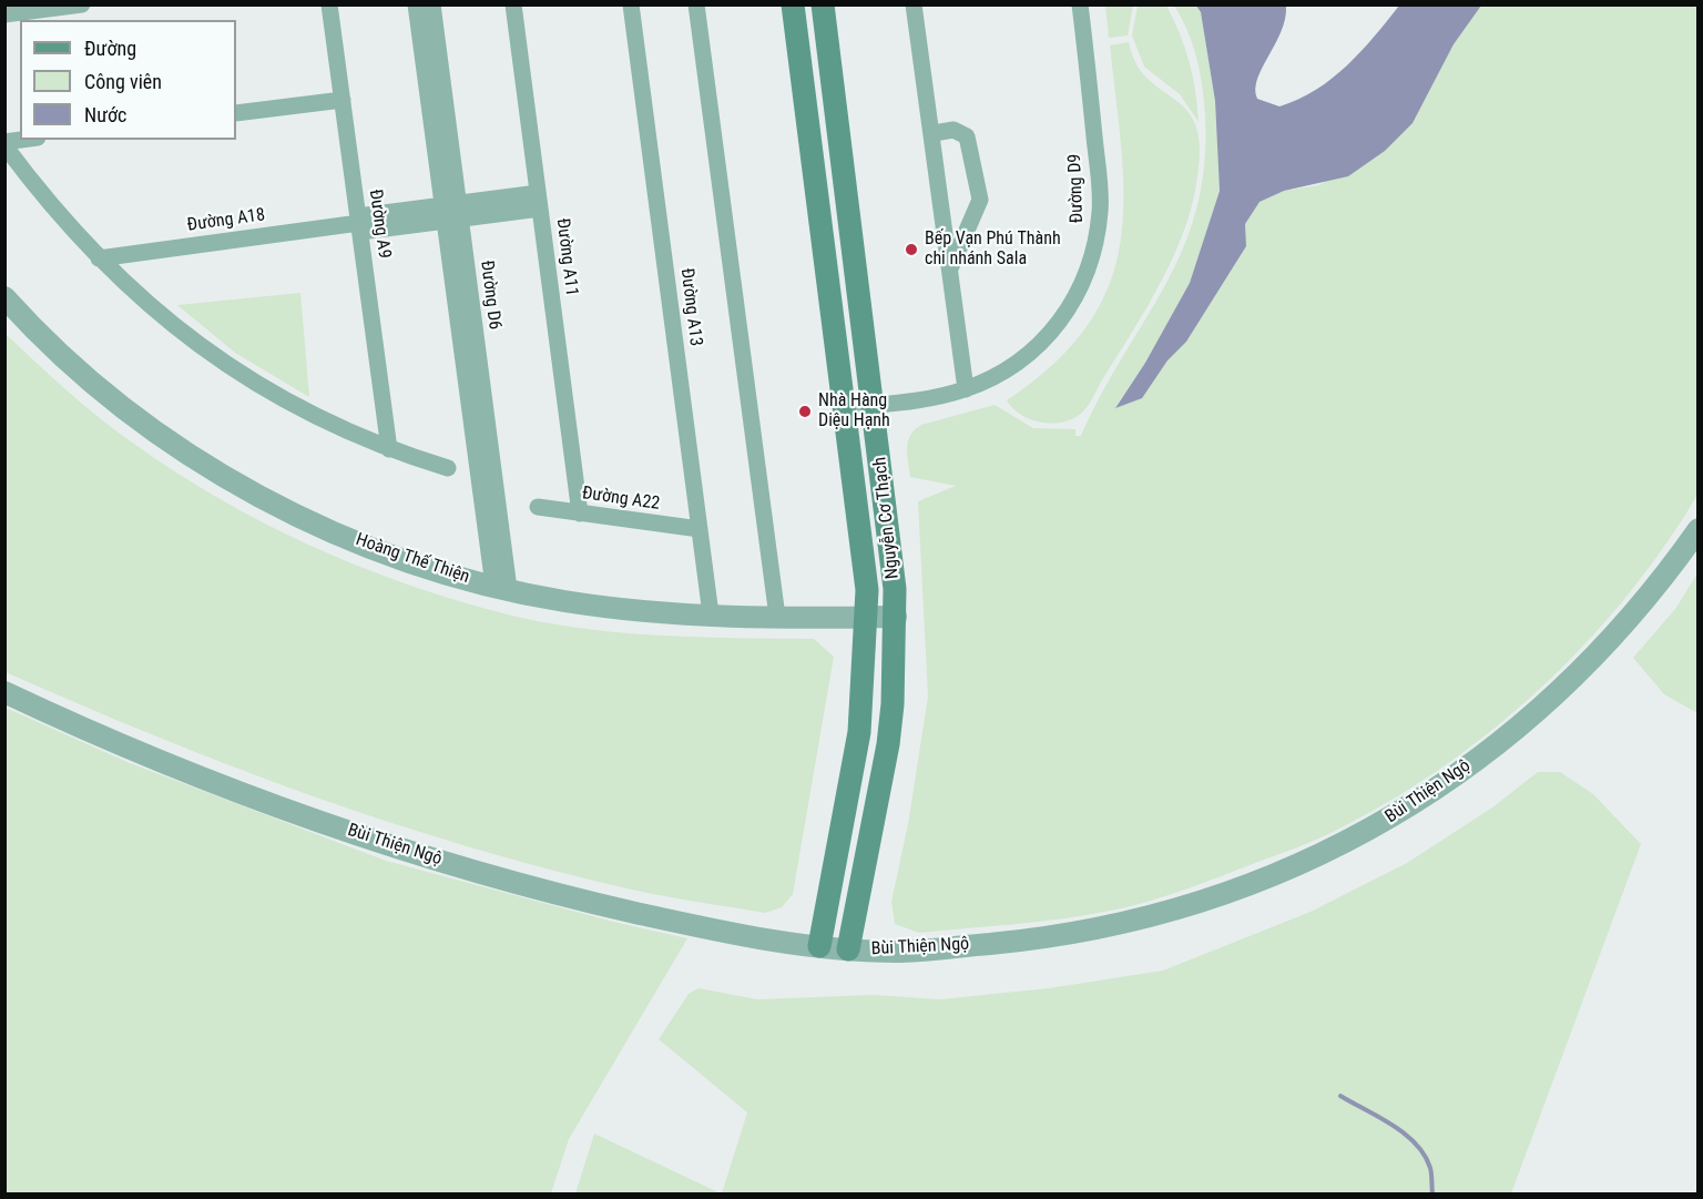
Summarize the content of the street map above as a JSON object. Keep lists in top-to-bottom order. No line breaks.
{"streets":{"main road":["Nguyễn Cơ Thạch"],"street":["Đường D9","Đường A18","Đường A9","Đường A11","Đường D6","Đường A13","Đường A22","Hoàng Thế Thiện","Bùi Thiện Ngộ"]},"crossings":[["Đường D9","Nguyễn Cơ Thạch"],["Đường A18","Đường A9"],["Đường A18","Đường A11"],["Đường A18","Đường D6"],["Đường A11","Đường A22"],["Đường D6","Hoàng Thế Thiện"],["Đường A13","Đường A22"],["Đường A13","Hoàng Thế Thiện"],["Nguyễn Cơ Thạch","Hoàng Thế Thiện"],["Nguyễn Cơ Thạch","Bùi Thiện Ngộ"]],"places":["Bếp Vạn Phú Thành chi nhánh Sala","Nhà Hàng Diệu Hạnh"],"legend":["Đường","Công viên","Nước"]}
